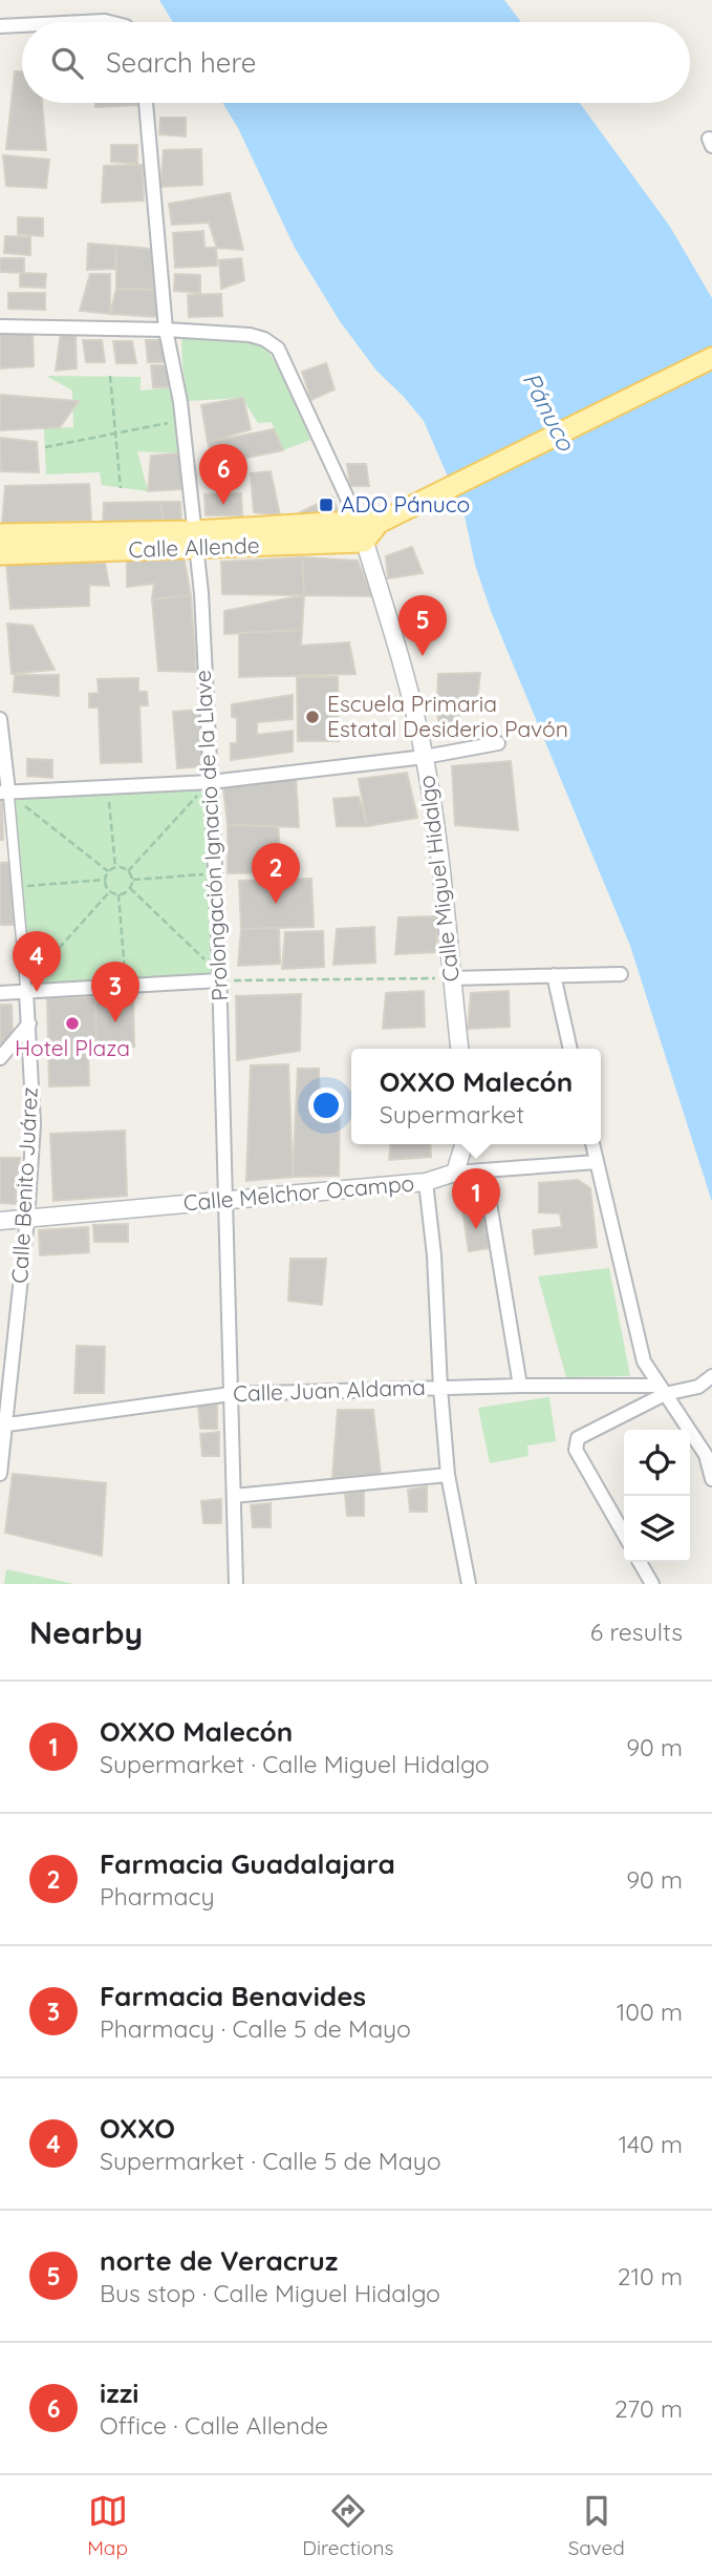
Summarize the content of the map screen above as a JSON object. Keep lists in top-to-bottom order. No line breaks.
{"streets":{"main road":["Calle Allende"],"street":["Prolongación Ignacio de la Llave","Calle Miguel Hidalgo","Calle Benito Juárez","Calle Melchor Ocampo","Calle Juan Aldama"]},"crossings":[["Calle Allende","Prolongación Ignacio de la Llave"],["Calle Allende","Calle Miguel Hidalgo"],["Prolongación Ignacio de la Llave","Calle Miguel Hidalgo"],["Prolongación Ignacio de la Llave","Calle Melchor Ocampo"],["Prolongación Ignacio de la Llave","Calle Juan Aldama"],["Calle Benito Juárez","Calle Melchor Ocampo"],["Calle Benito Juárez","Calle Juan Aldama"]],"water":["Pánuco"],"places":{"transit":["ADO Pánuco"],"other":["Escuela Primaria Estatal Desiderio Pavón","Hotel Plaza"]},"page":{"search":"Search here","pins":["6","5","2","4","3","1"],"popup":["OXXO Malecón","Supermarket"],"heading":["Nearby","6 results"],"list":[{"mark":"1","name":"OXXO Malecón","note":"Supermarket · Calle Miguel Hidalgo","value":"90 m"},{"mark":"2","name":"Farmacia Guadalajara","note":"Pharmacy","value":"90 m"},{"mark":"3","name":"Farmacia Benavides","note":"Pharmacy · Calle 5 de Mayo","value":"100 m"},{"mark":"4","name":"OXXO","note":"Supermarket · Calle 5 de Mayo","value":"140 m"},{"mark":"5","name":"norte de Veracruz","note":"Bus stop · Calle Miguel Hidalgo","value":"210 m"},{"mark":"6","name":"izzi","note":"Office · Calle Allende","value":"270 m"}],"nav":["Map","Directions","Saved"]}}
